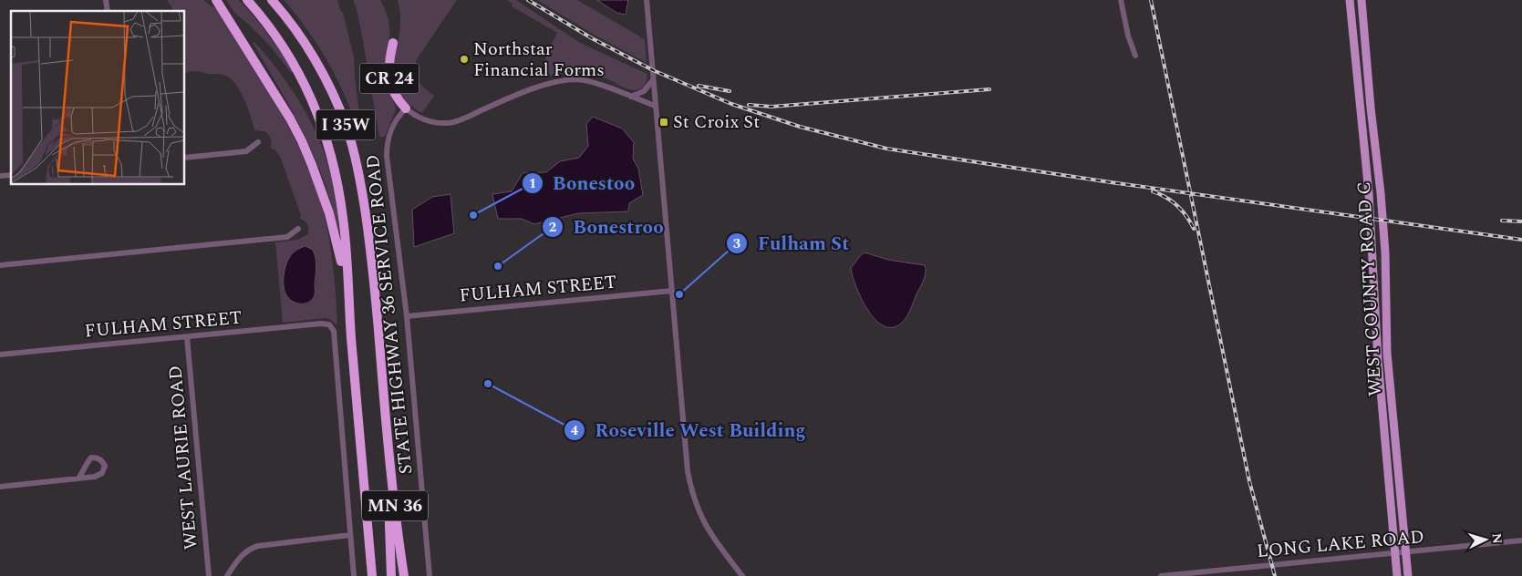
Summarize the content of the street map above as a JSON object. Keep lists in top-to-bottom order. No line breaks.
{"streets":{"highway":["CR 24","I 35W","MN 36"],"main road":["WEST COUNTY ROAD C"],"street":["FULHAM STREET","STATE HIGHWAY 36 SERVICE ROAD","WEST LAURIE ROAD","LONG LAKE ROAD"]},"crossings":[["CR 24","STATE HIGHWAY 36 SERVICE ROAD"],["I 35W","MN 36"],["FULHAM STREET","STATE HIGHWAY 36 SERVICE ROAD"],["FULHAM STREET","WEST LAURIE ROAD"],["WEST COUNTY ROAD C","LONG LAKE ROAD"]],"places":{"other":["Northstar Financial Forms","Bonestoo","Bonestroo","Fulham St","Roseville West Building"],"transit":["St Croix St"]},"north":"right"}
